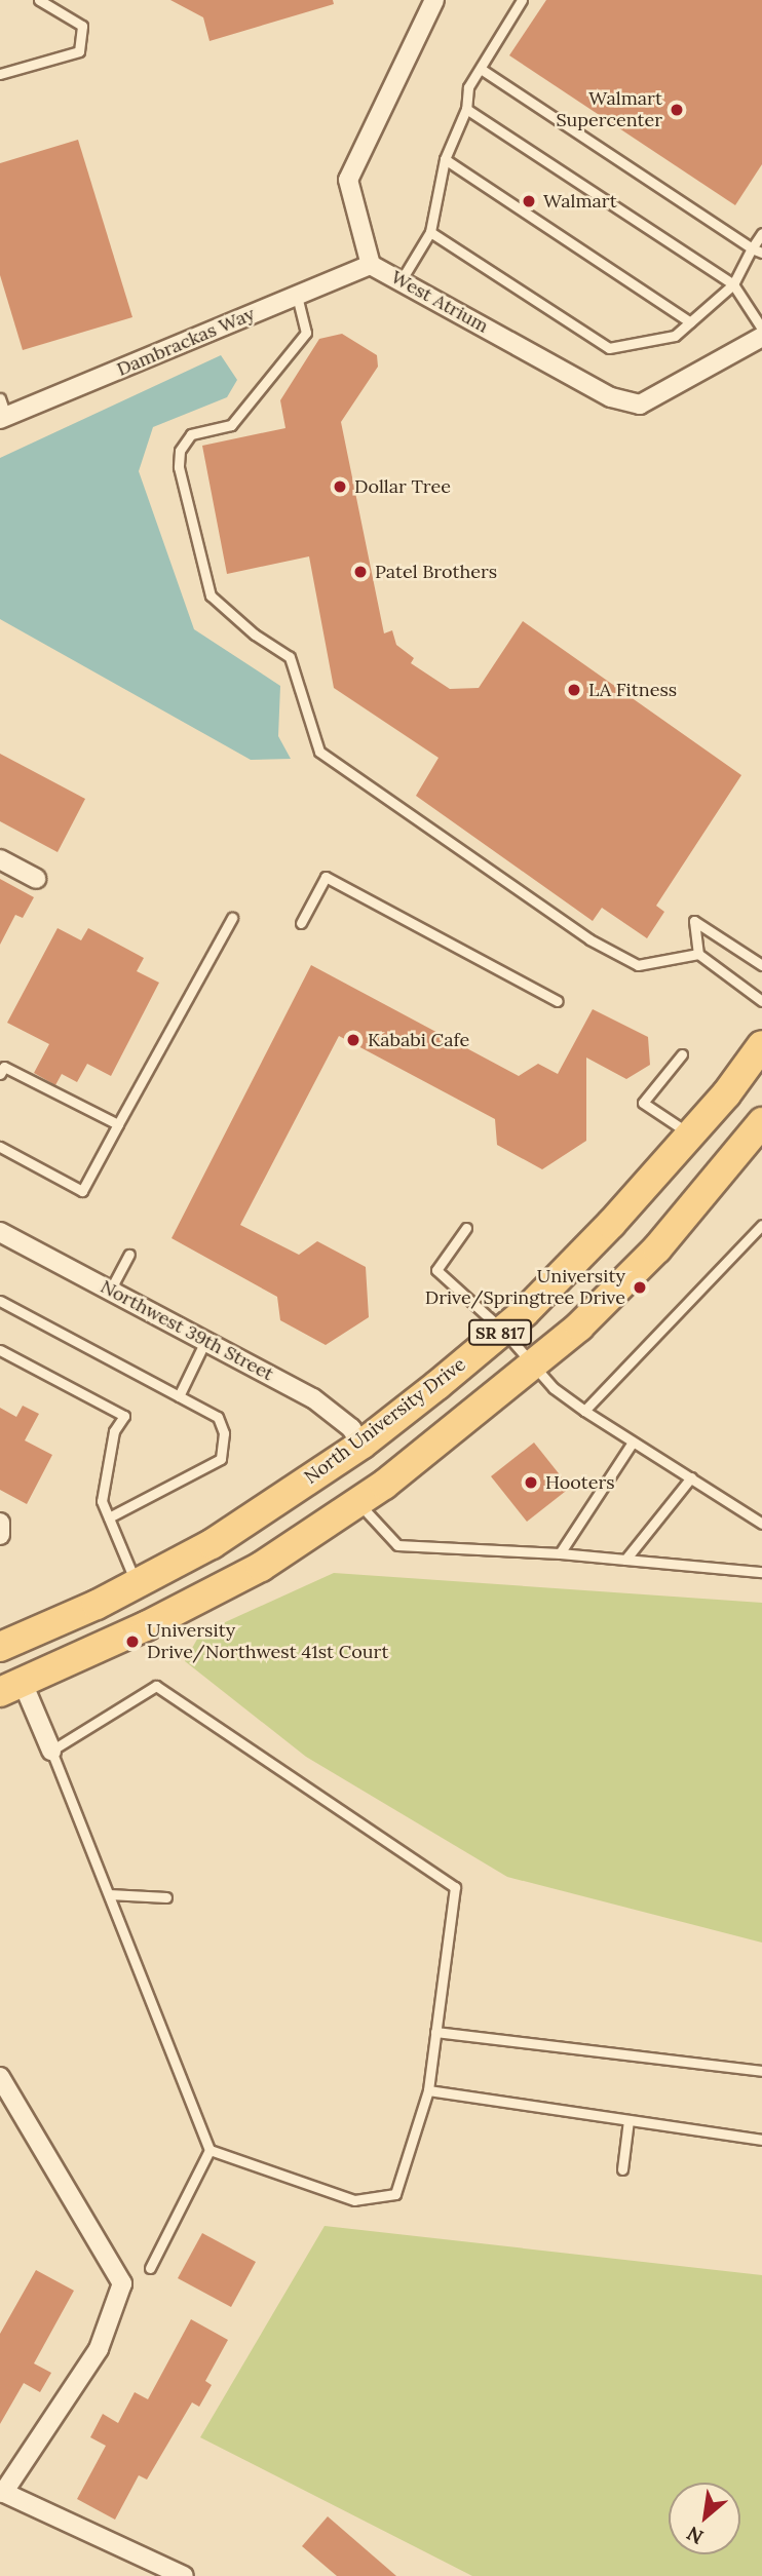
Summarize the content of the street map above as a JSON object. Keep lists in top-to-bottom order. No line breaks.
{"streets":{"main road":["SR 817","North University Drive"],"street":["West Atrium","Dambrackas Way","Northwest 39th Street"]},"crossings":[["West Atrium","Dambrackas Way"],["Northwest 39th Street","North University Drive"]],"places":["Walmart Supercenter","Walmart","Dollar Tree","Patel Brothers","LA Fitness","Kababi Cafe","University Drive/Springtree Drive","Hooters","University Drive/Northwest 41st Court"],"north":"bottom left"}
